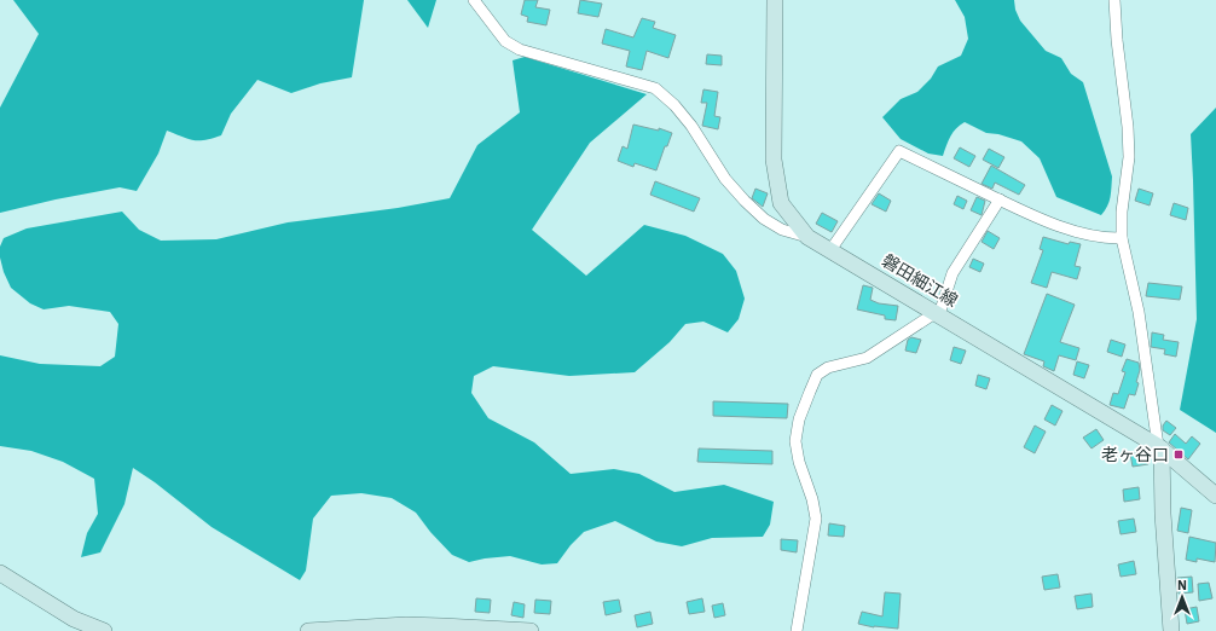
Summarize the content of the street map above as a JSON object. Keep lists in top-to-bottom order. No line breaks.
{"streets":{"main road":["磐田細江線"]},"places":{"transit":["老ヶ谷口"]},"north":"top"}
